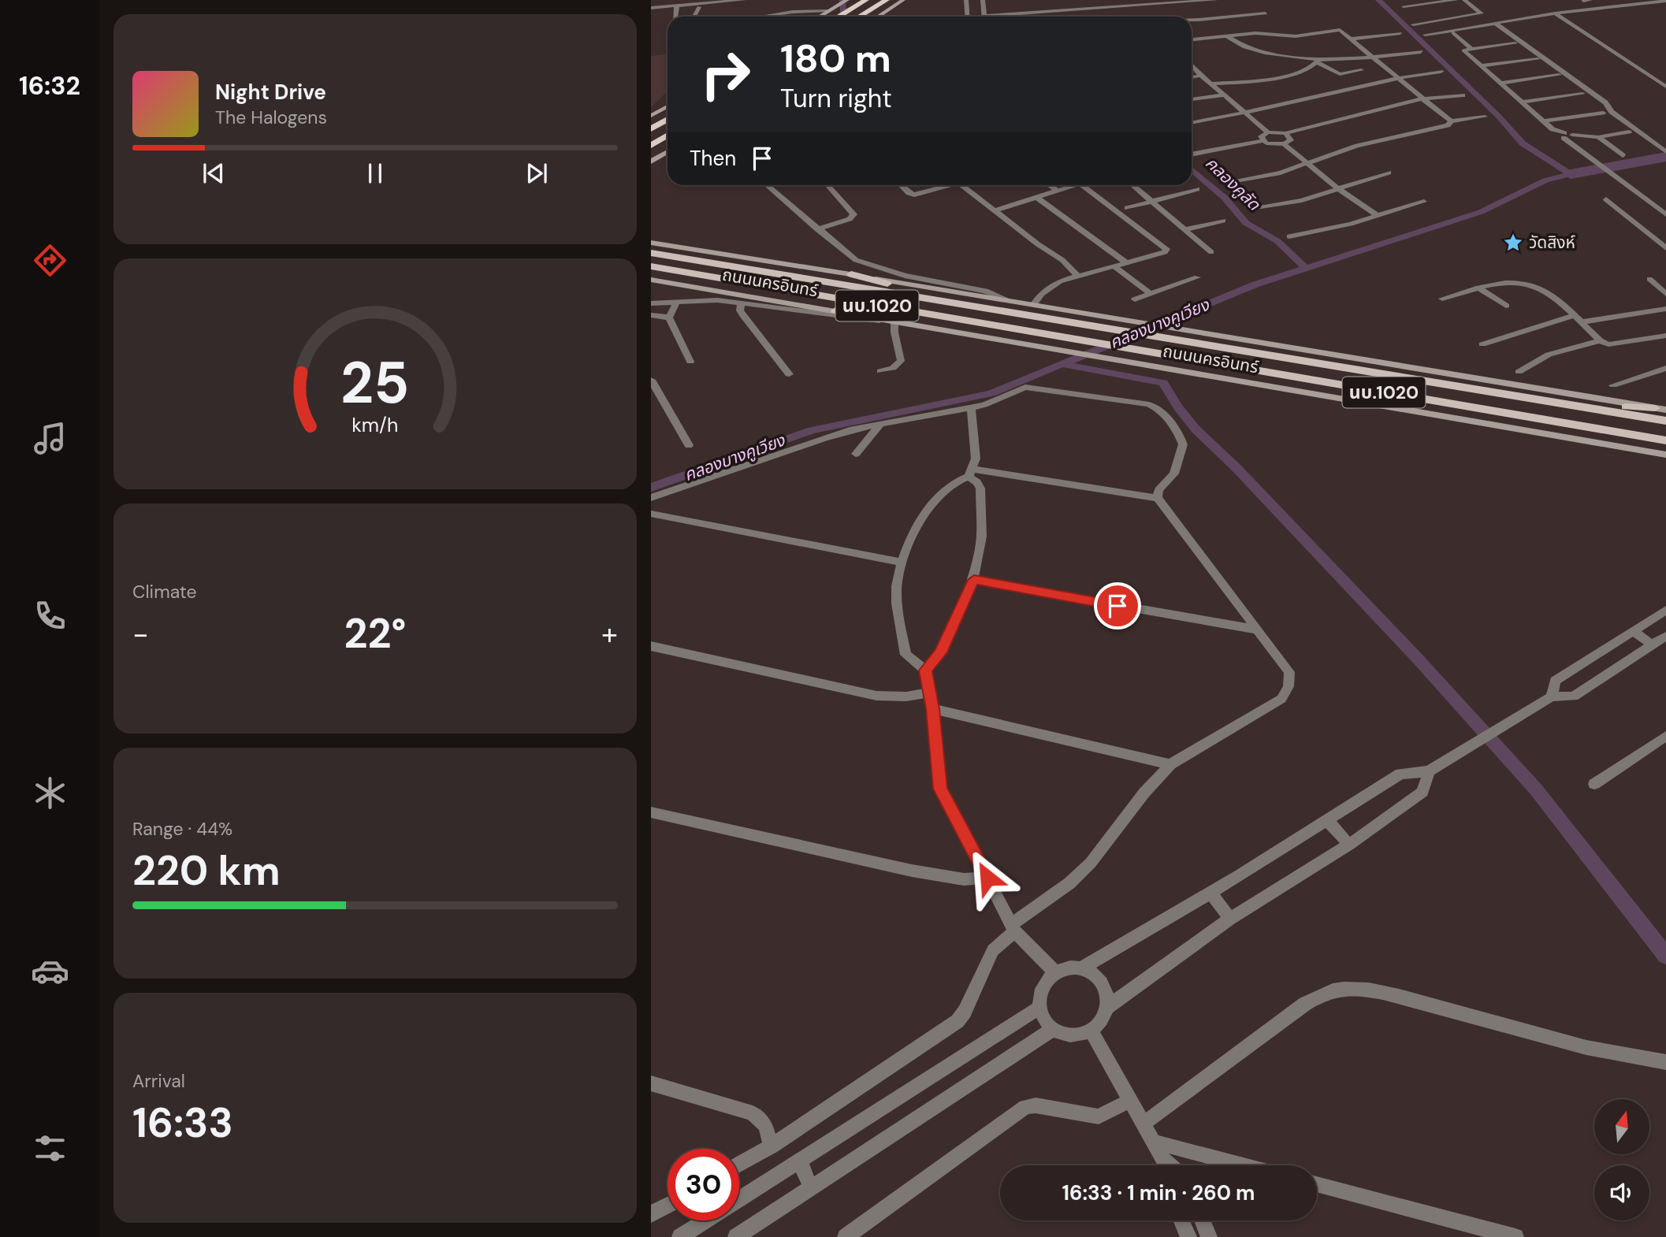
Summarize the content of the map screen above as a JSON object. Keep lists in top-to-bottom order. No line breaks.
{"streets":{"main road":["ถนนนครอินทร์","นบ.1020"]},"crossings":[["ถนนนครอินทร์","นบ.1020"]],"water":["คลองคูลัด","คลองบางคูเวียง"],"places":{"place":["วัดสิงห์"]},"north":"top","page":{"tabs":"16:32","turn":["180 m","Turn right"],"song":["Night Drive","The Halogens"],"then":"Then","tile":["Climate",["Range · 44%","220 km"],["Arrival","16:33"]],"heat":["−","22°","+"],"limit":"30","trip":"16:33 · 1 min · 260 m","gauge":["25","km/h"]}}
